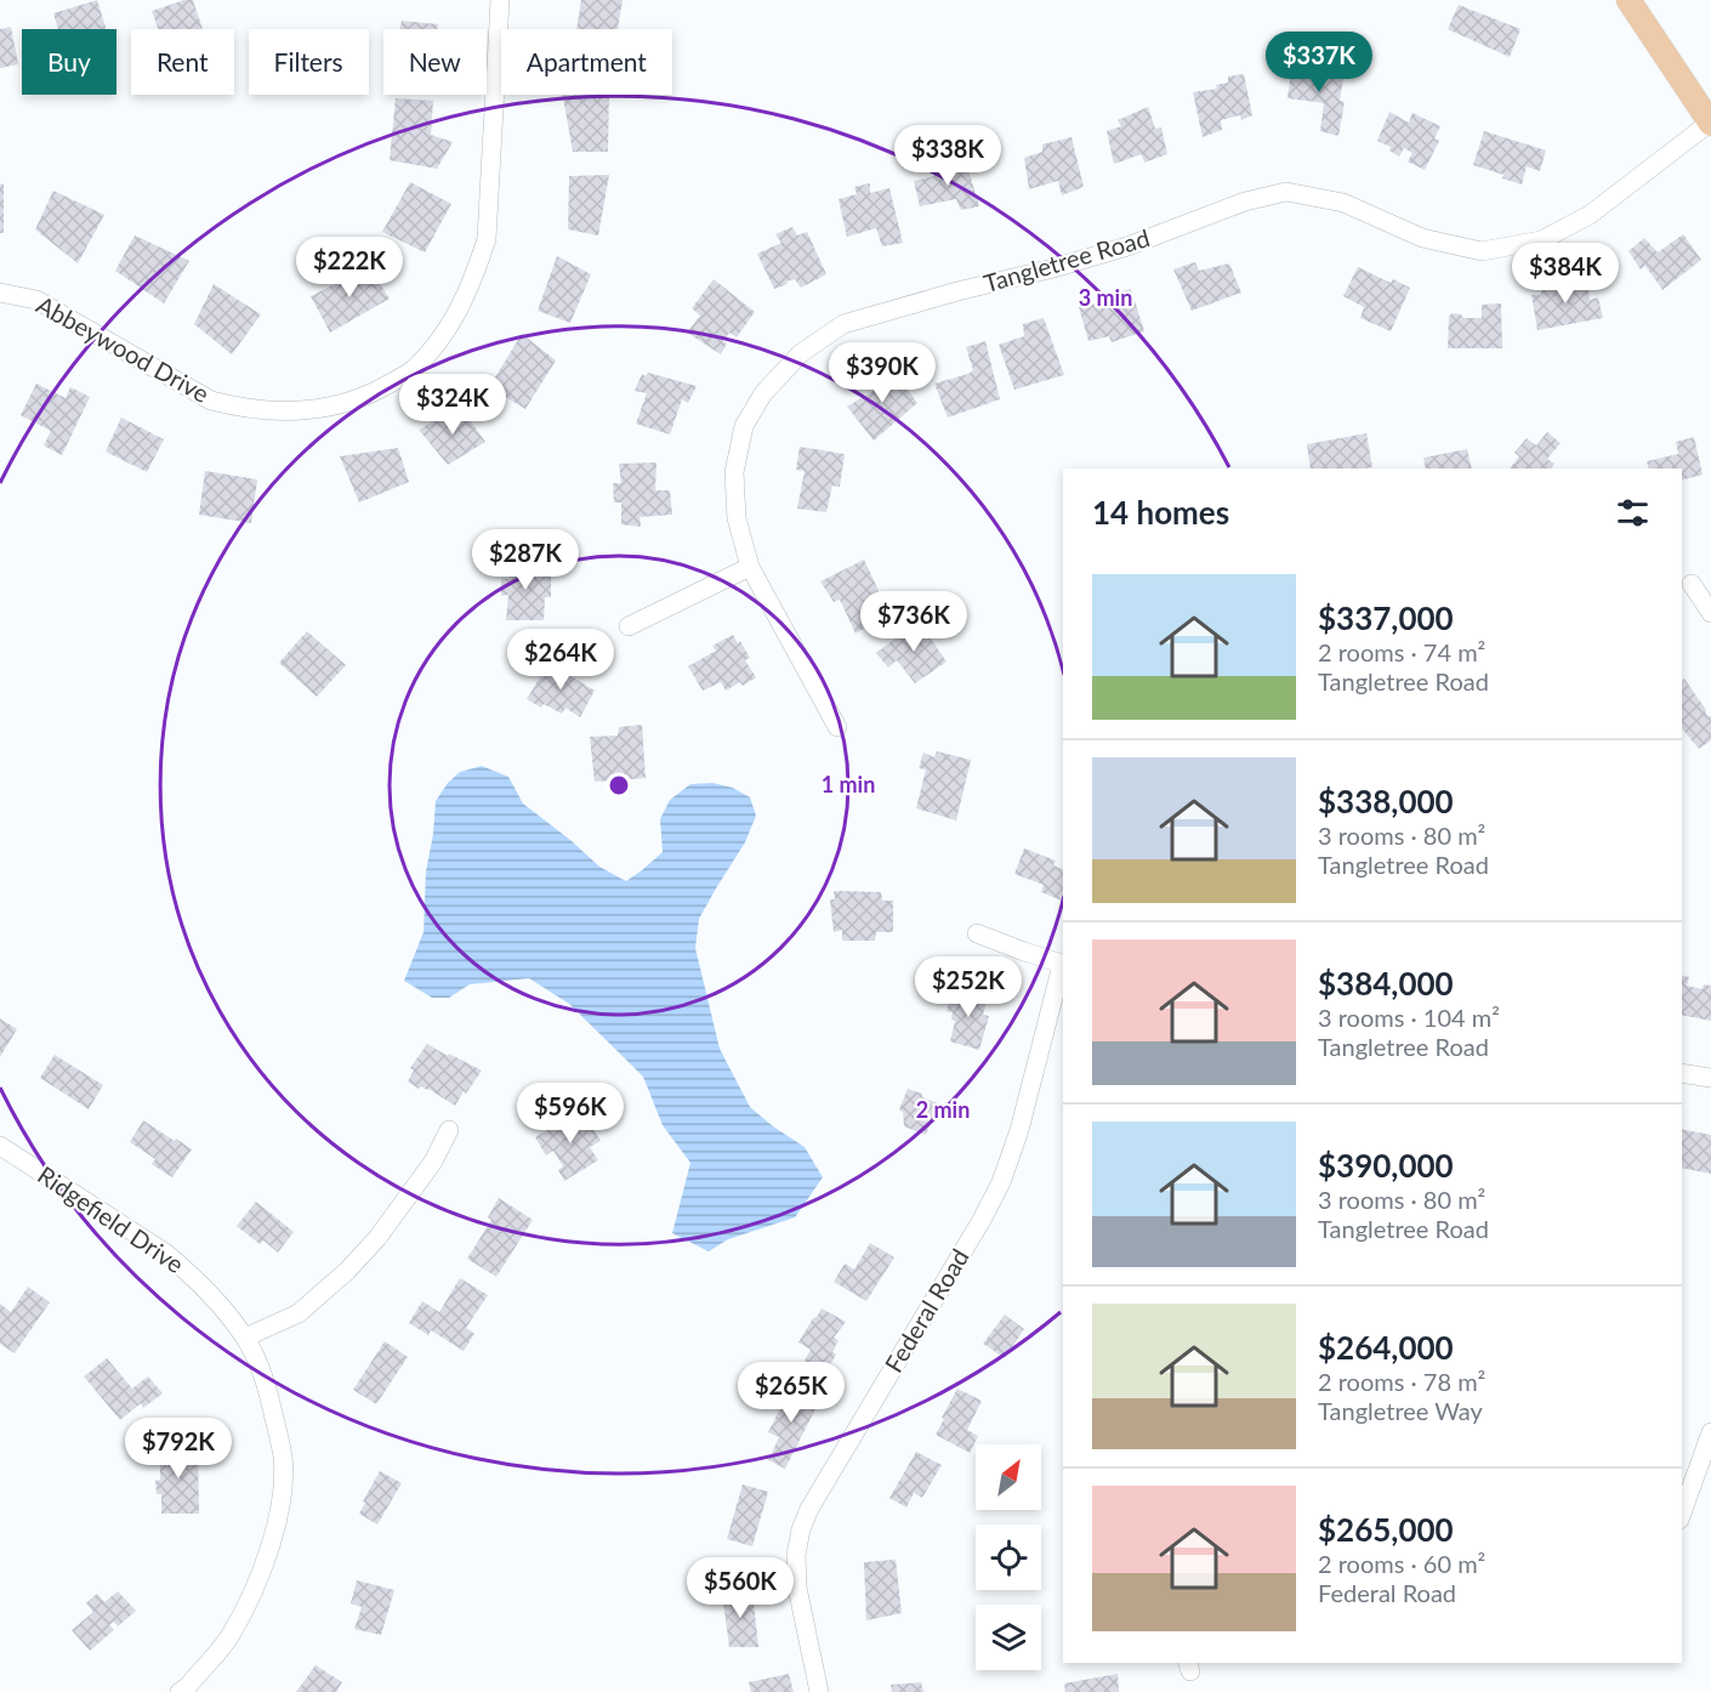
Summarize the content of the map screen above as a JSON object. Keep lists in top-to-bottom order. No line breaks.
{"streets":{"street":["Tangletree Road","Abbeywood Drive","Ridgefield Drive","Federal Road"]},"north":"top right","page":{"chip":["Buy","Rent","Filters","New","Apartment"],"price":["$337K","$338K","$222K","$384K","$390K","$324K","$287K","$736K","$264K","$252K","$596K","$265K","$792K","$560K"],"heading":"14 homes","list":[{"name":"$337,000","note":"2 rooms · 74 m² · Tangletree Road"},{"name":"$338,000","note":"3 rooms · 80 m² · Tangletree Road"},{"name":"$384,000","note":"3 rooms · 104 m² · Tangletree Road"},{"name":"$390,000","note":"3 rooms · 80 m² · Tangletree Road"},{"name":"$264,000","note":"2 rooms · 78 m² · Tangletree Way"},{"name":"$265,000","note":"2 rooms · 60 m² · Federal Road"}]},"rings":["3 min","1 min","2 min"]}
